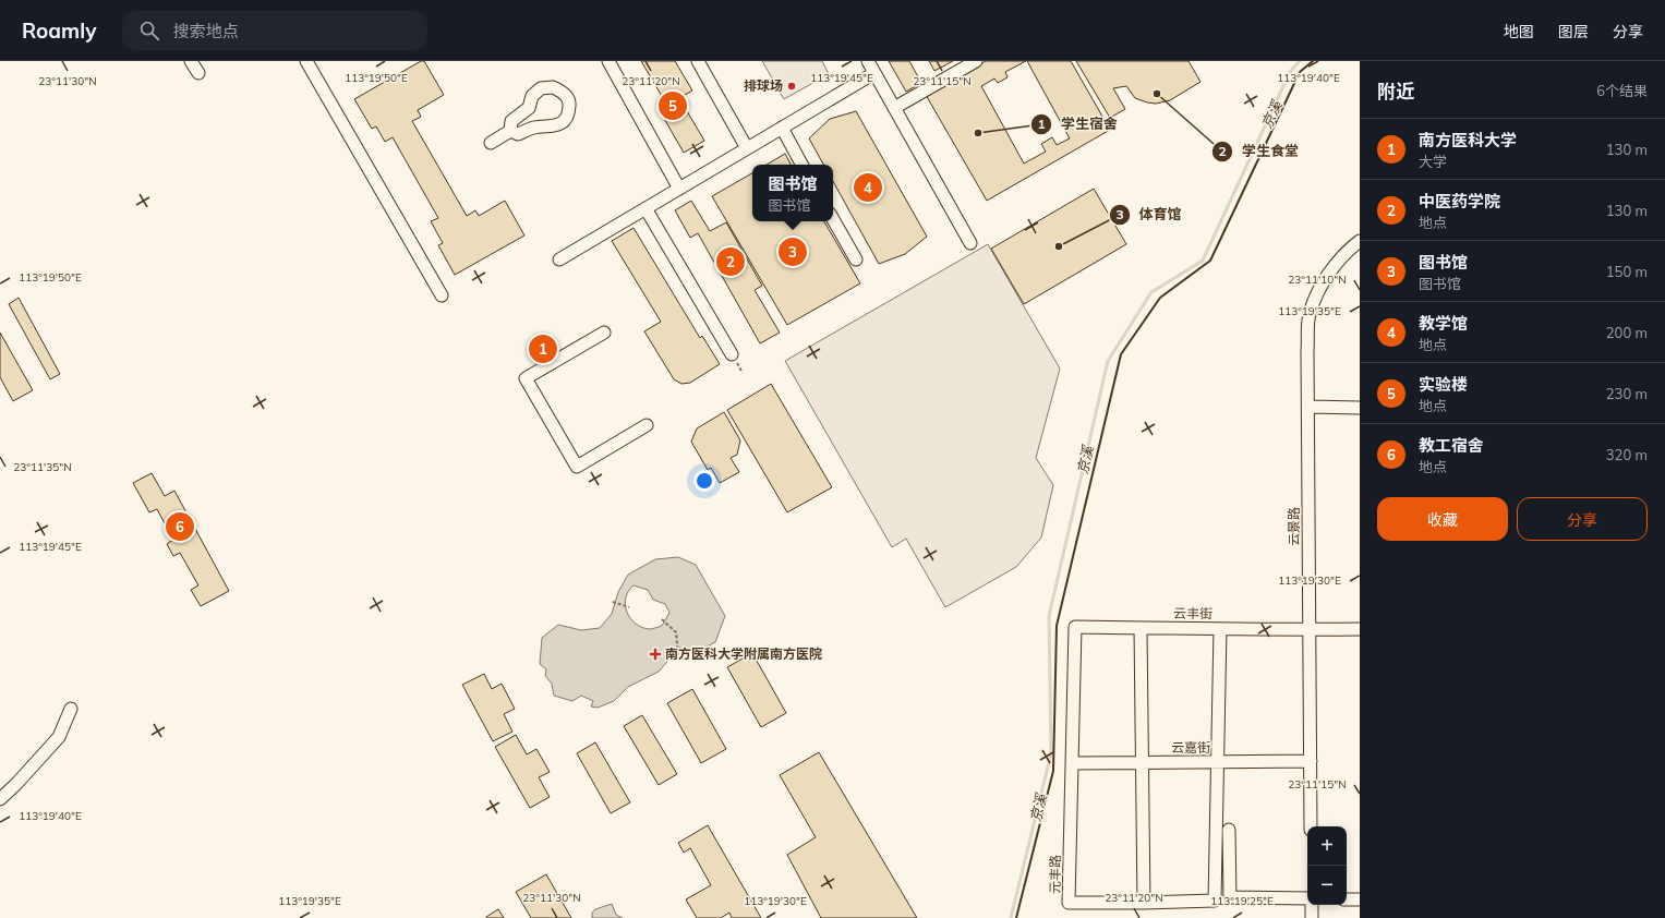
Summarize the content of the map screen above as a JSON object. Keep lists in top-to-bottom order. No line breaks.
{"streets":{"street":["云景路","云丰街","云嘉街","元丰路"]},"crossings":[["云景路","云丰街"],["云景路","云嘉街"],["云丰街","元丰路"],["云嘉街","元丰路"]],"water":["京溪"],"places":{"other":["排球场","学生食堂","学生宿舍","体育馆"],"health":["南方医科大学附属南方医院"]},"page":{"header":"Roamly","search":"搜索地点","nav":["地图","图层","分享"],"heading":["附近","6个结果"],"pins":["5","4","3","2","1","6"],"list":[{"mark":"1","name":"南方医科大学","note":"大学","value":"130 m"},{"mark":"2","name":"中医药学院","note":"地点","value":"130 m"},{"mark":"3","name":"图书馆","note":"图书馆","value":"150 m"},{"mark":"4","name":"教学馆","note":"地点","value":"200 m"},{"mark":"5","name":"实验楼","note":"地点","value":"230 m"},{"mark":"6","name":"教工宿舍","note":"地点","value":"320 m"}],"popup":["图书馆","图书馆"],"buttons":["收藏","分享"],"map_buttons":["+","−"]},"coordinates":["113°19'50\"E","113°19'45\"E","113°19'40\"E","23°11'30\"N","23°11'20\"N","23°11'15\"N","23°11'10\"N","113°19'35\"E","23°11'35\"N","113°19'30\"E","113°19'25\"E"]}
